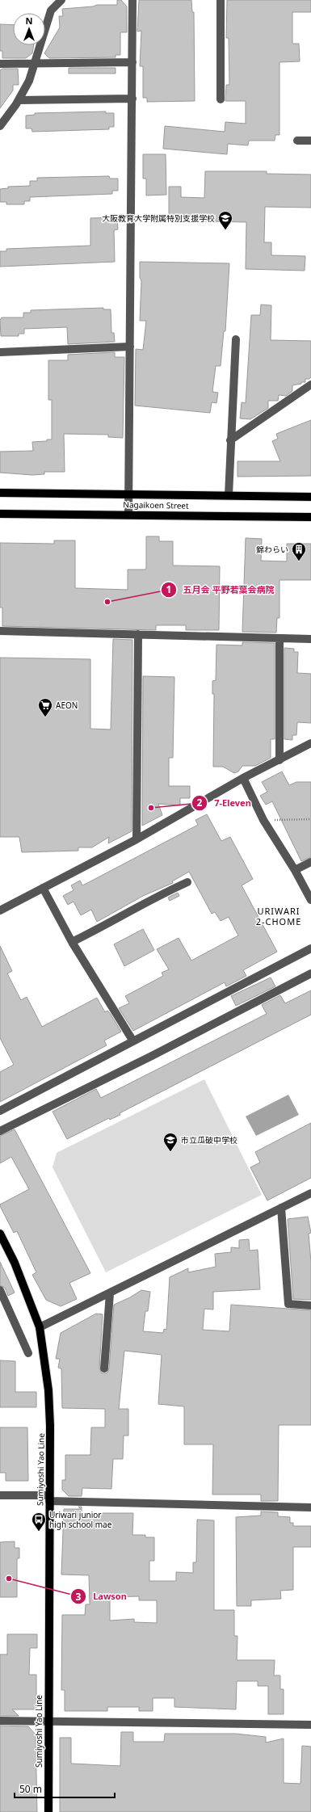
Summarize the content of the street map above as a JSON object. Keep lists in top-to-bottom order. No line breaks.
{"streets":{"main road":["Nagaikoen Street","Sumiyoshi Yao Line"]},"districts":["URIWARI 2-CHOME"],"places":{"school or university":["大阪教育大学附属特別支援学校","市立瓜破中学校"],"building":["錦わらい"],"other":["五月会 平野若葉会病院","7-Eleven","Lawson"],"supermarket":["AEON"],"bus stop":["Uriwari junior high school mae"]},"scale_bar":"50 m","north":"top"}
